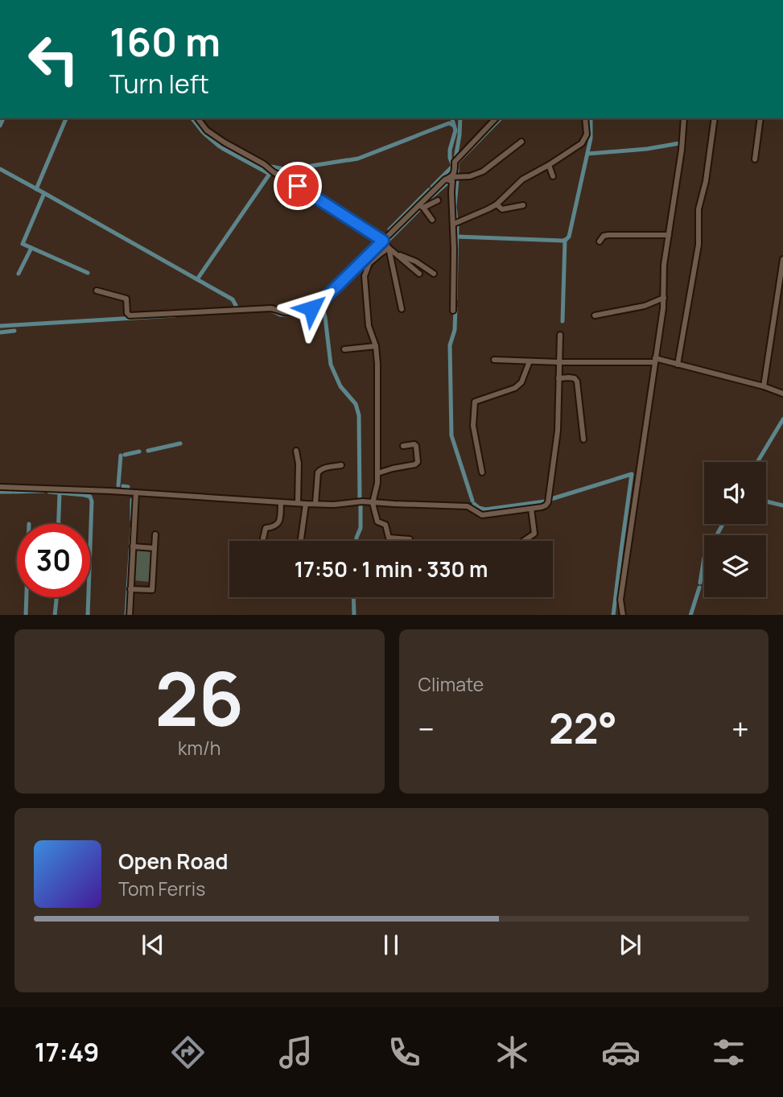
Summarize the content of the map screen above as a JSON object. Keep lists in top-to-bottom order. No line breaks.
{"page":{"turn":["160 m","Turn left"],"limit":"30","trip":"17:50 · 1 min · 330 m","tile":[["26","km/h"],"Climate"],"heat":["−","22°","+"],"song":["Open Road","Tom Ferris"],"tabs":"17:49"}}
